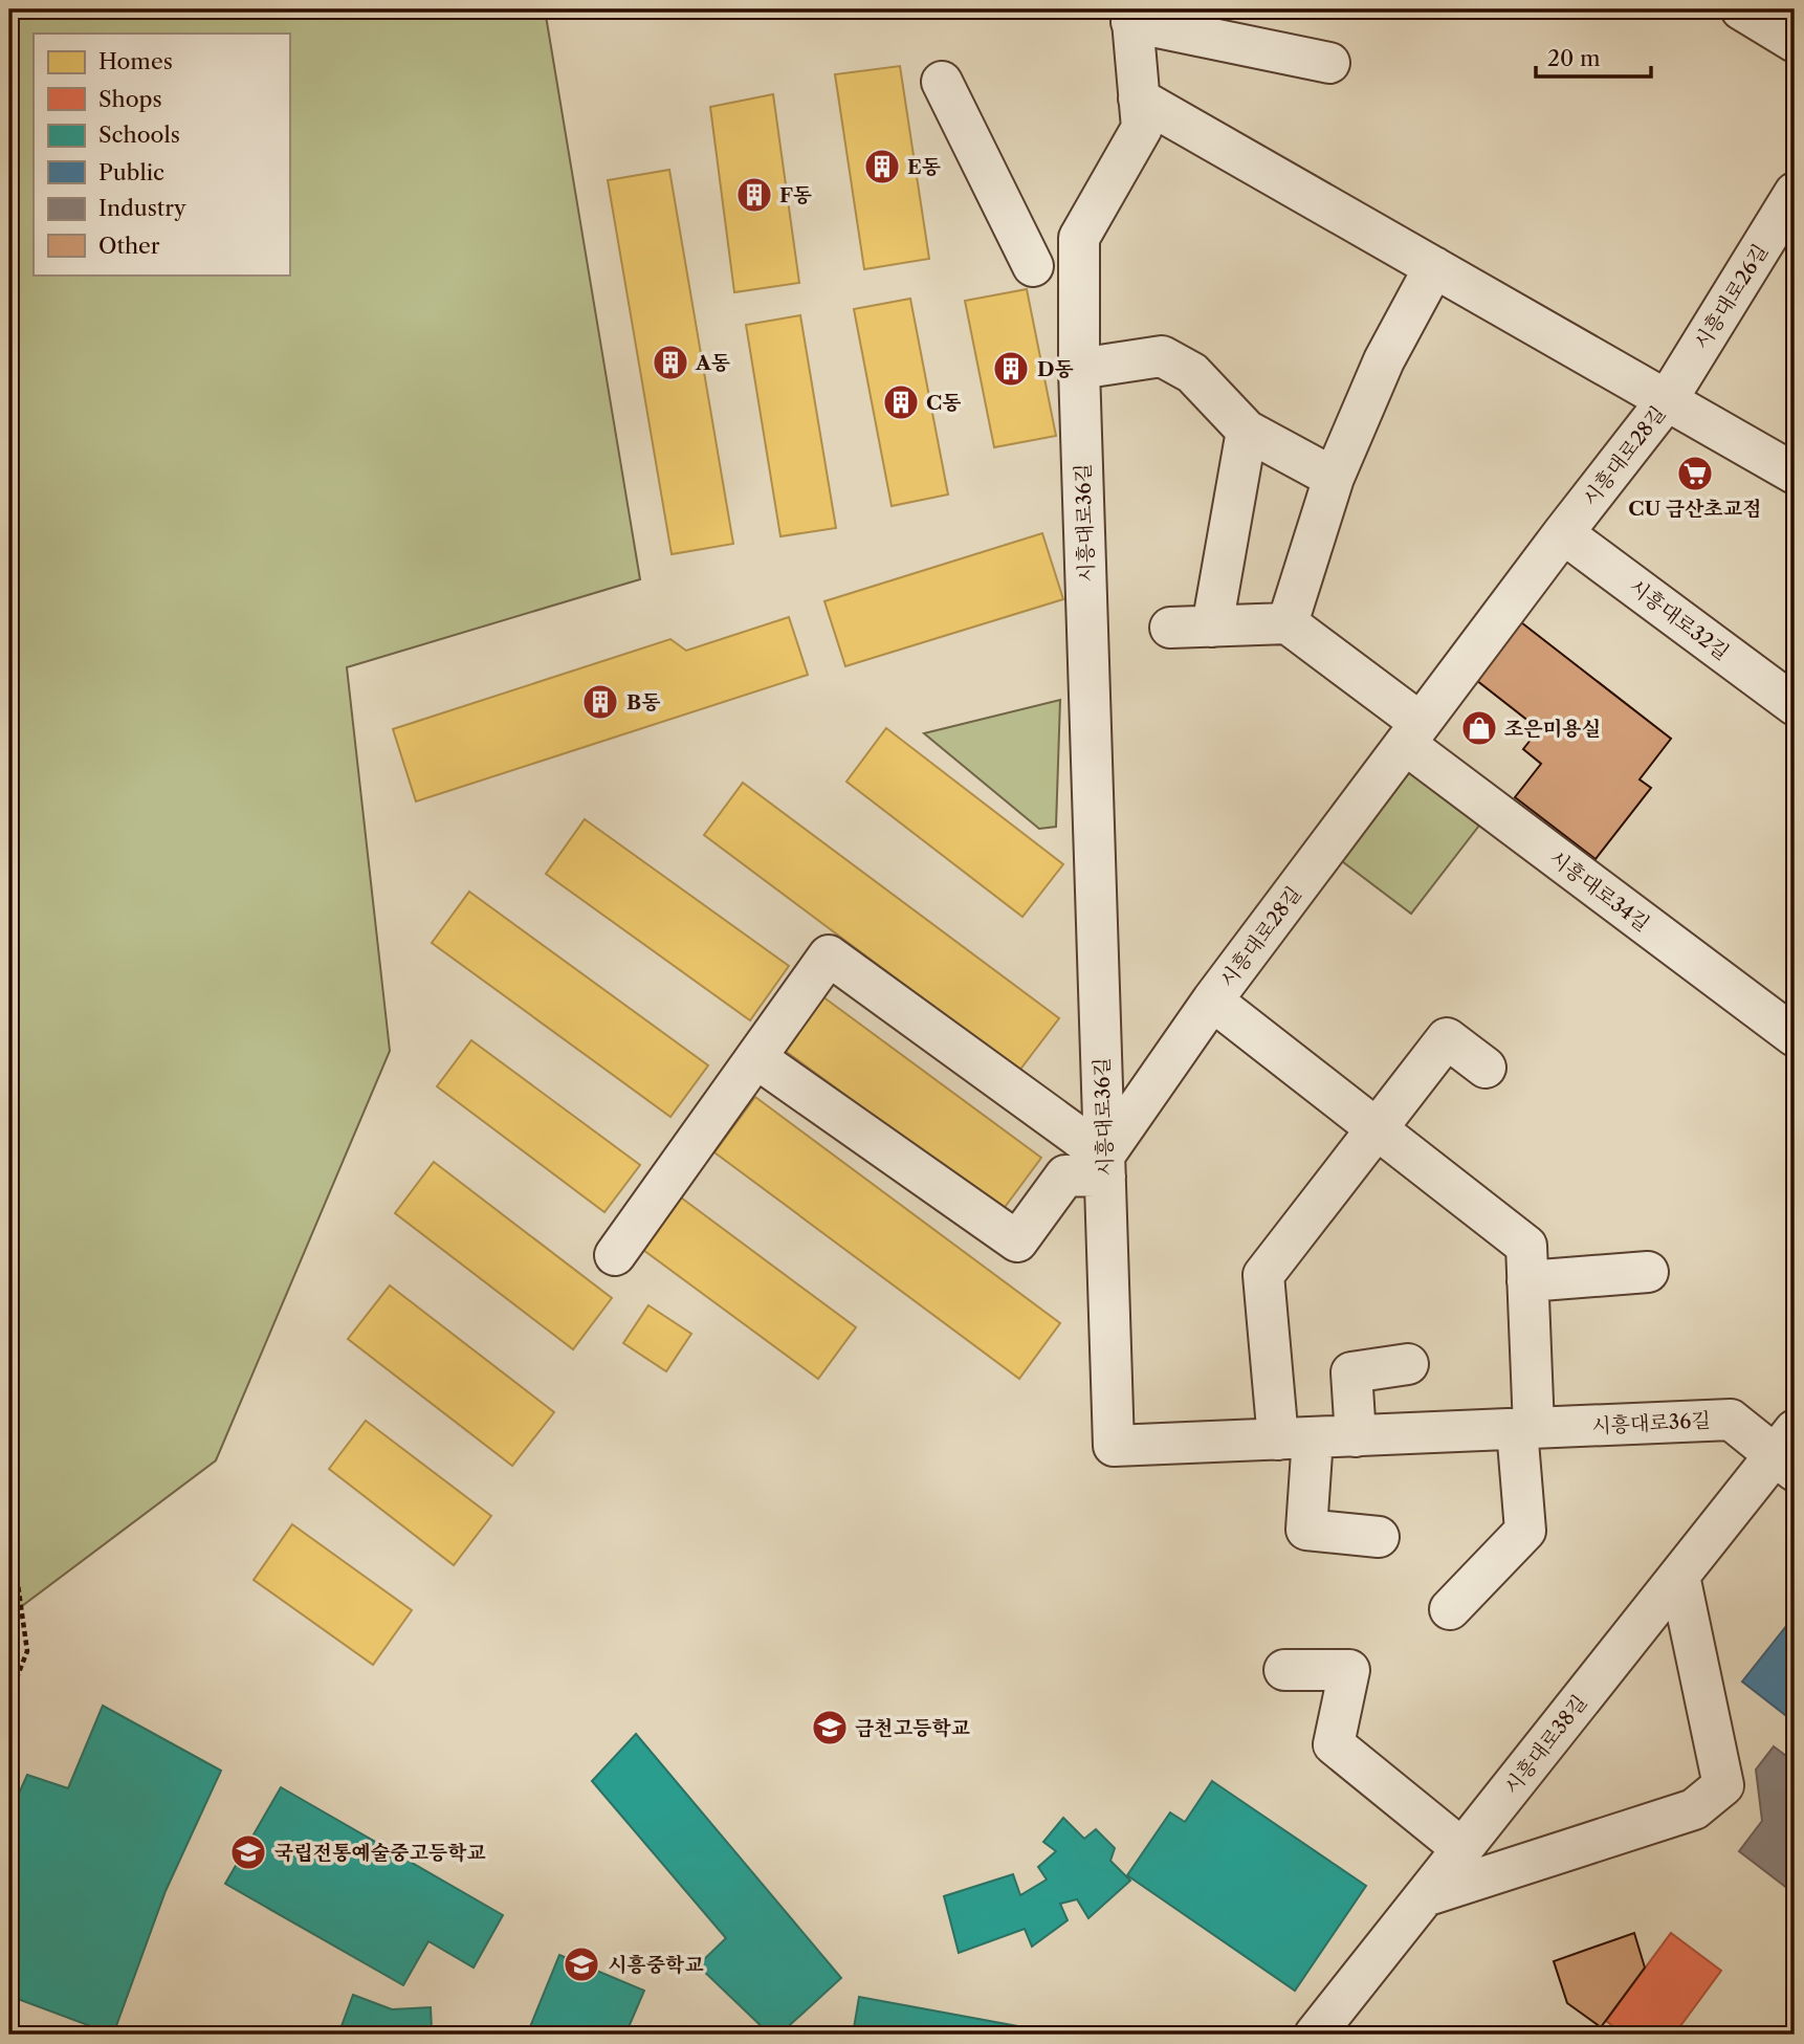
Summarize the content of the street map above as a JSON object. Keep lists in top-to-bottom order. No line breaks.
{"streets":{"street":["시흥대로26길","시흥대로28길","시흥대로36길","시흥대로32길","시흥대로34길","시흥대로38길"]},"crossings":[["시흥대로26길","시흥대로28길"],["시흥대로28길","시흥대로36길"],["시흥대로28길","시흥대로32길"],["시흥대로28길","시흥대로34길"],["시흥대로36길","시흥대로38길"]],"places":{"building":["E동","F동","A동","D동","C동","B동"],"supermarket":["CU 금산초교점"],"shop":["조은미용실"],"school or university":["금천고등학교","국립전통예술중고등학교","시흥중학교"]},"legend":["Homes","Shops","Schools","Public","Industry","Other"],"scale_bar":"20 m"}
